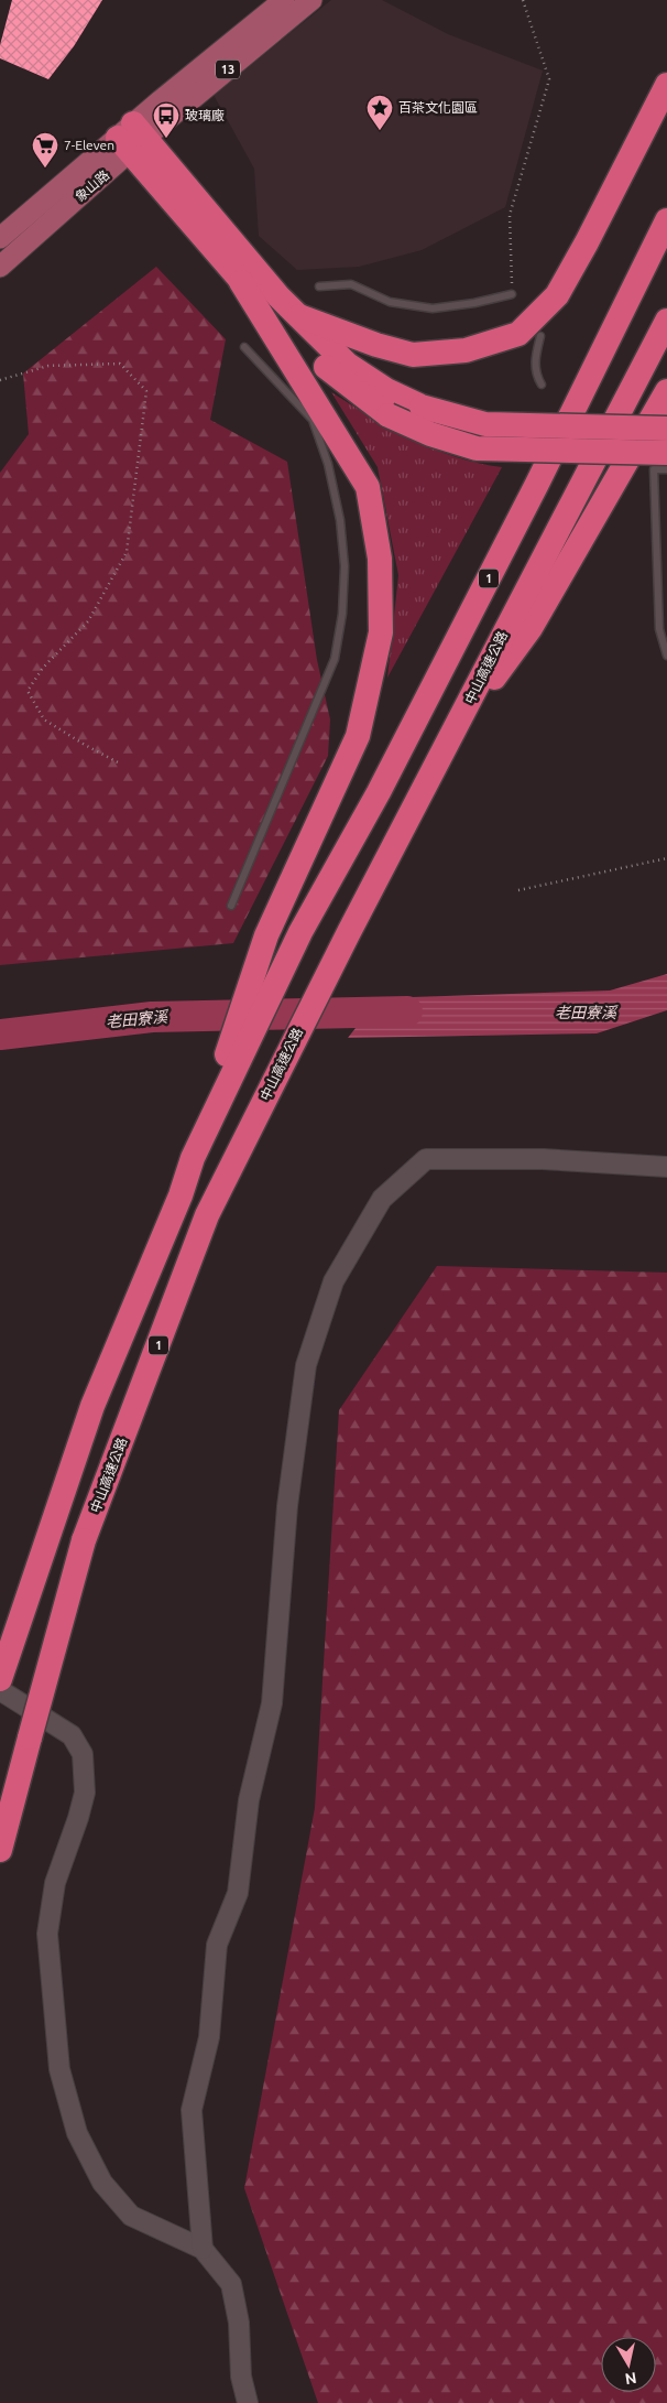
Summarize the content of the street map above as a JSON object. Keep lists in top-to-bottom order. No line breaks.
{"streets":{"highway":["1","中山高速公路"],"main road":["13","象山路"]},"water":["老田寮溪"],"places":{"place":["百茶文化園區"],"bus stop":["玻璃廠"],"supermarket":["7-Eleven"]},"north":"bottom"}
